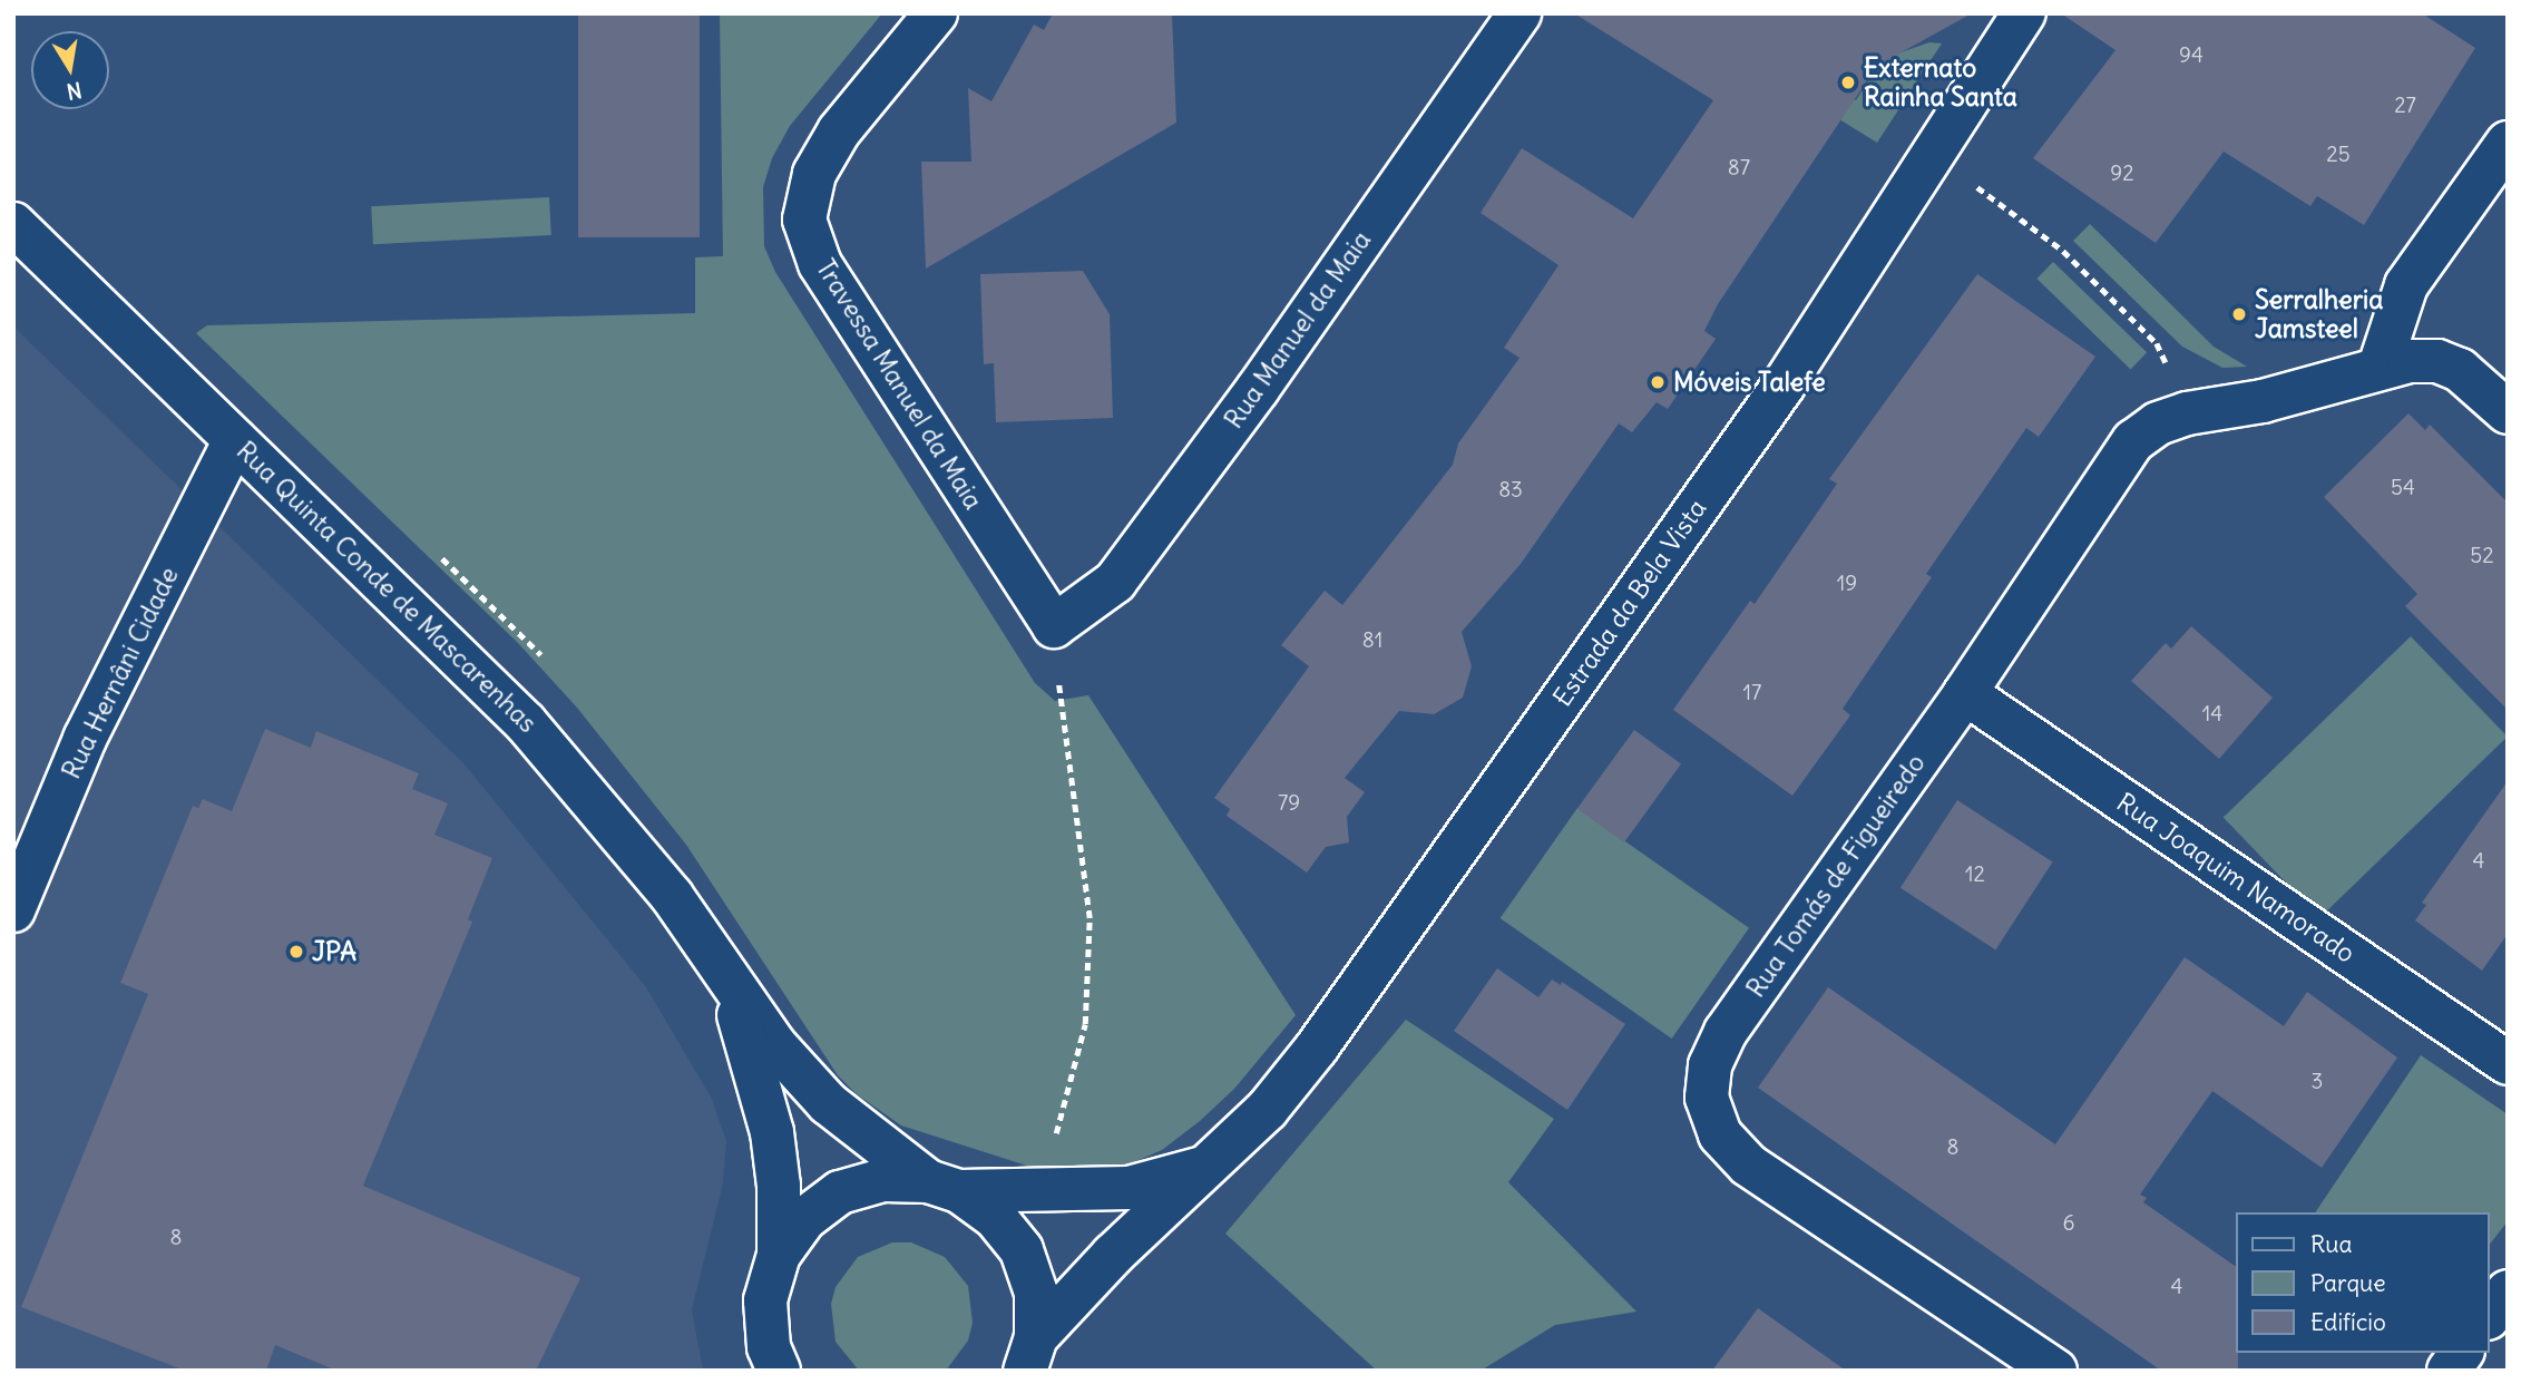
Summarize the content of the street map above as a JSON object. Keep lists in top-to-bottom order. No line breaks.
{"streets":{"street":["Rua Manuel da Maia","Travessa Manuel da Maia","Rua Quinta Conde de Mascarenhas","Estrada da Bela Vista","Rua Hernâni Cidade","Rua Tomás de Figueiredo","Rua Joaquim Namorado"]},"crossings":[["Rua Manuel da Maia","Travessa Manuel da Maia"],["Rua Quinta Conde de Mascarenhas","Rua Hernâni Cidade"],["Rua Tomás de Figueiredo","Rua Joaquim Namorado"]],"places":["Externato Rainha Santa","Serralheria Jamsteel","Móveis Talefe","JPA"],"house_numbers":["94","27","25","87","92","54","83","52","19","81","17","14","79","4","12","3","8","6","8","4"],"legend":["Rua","Parque","Edifício"],"north":"bottom"}
